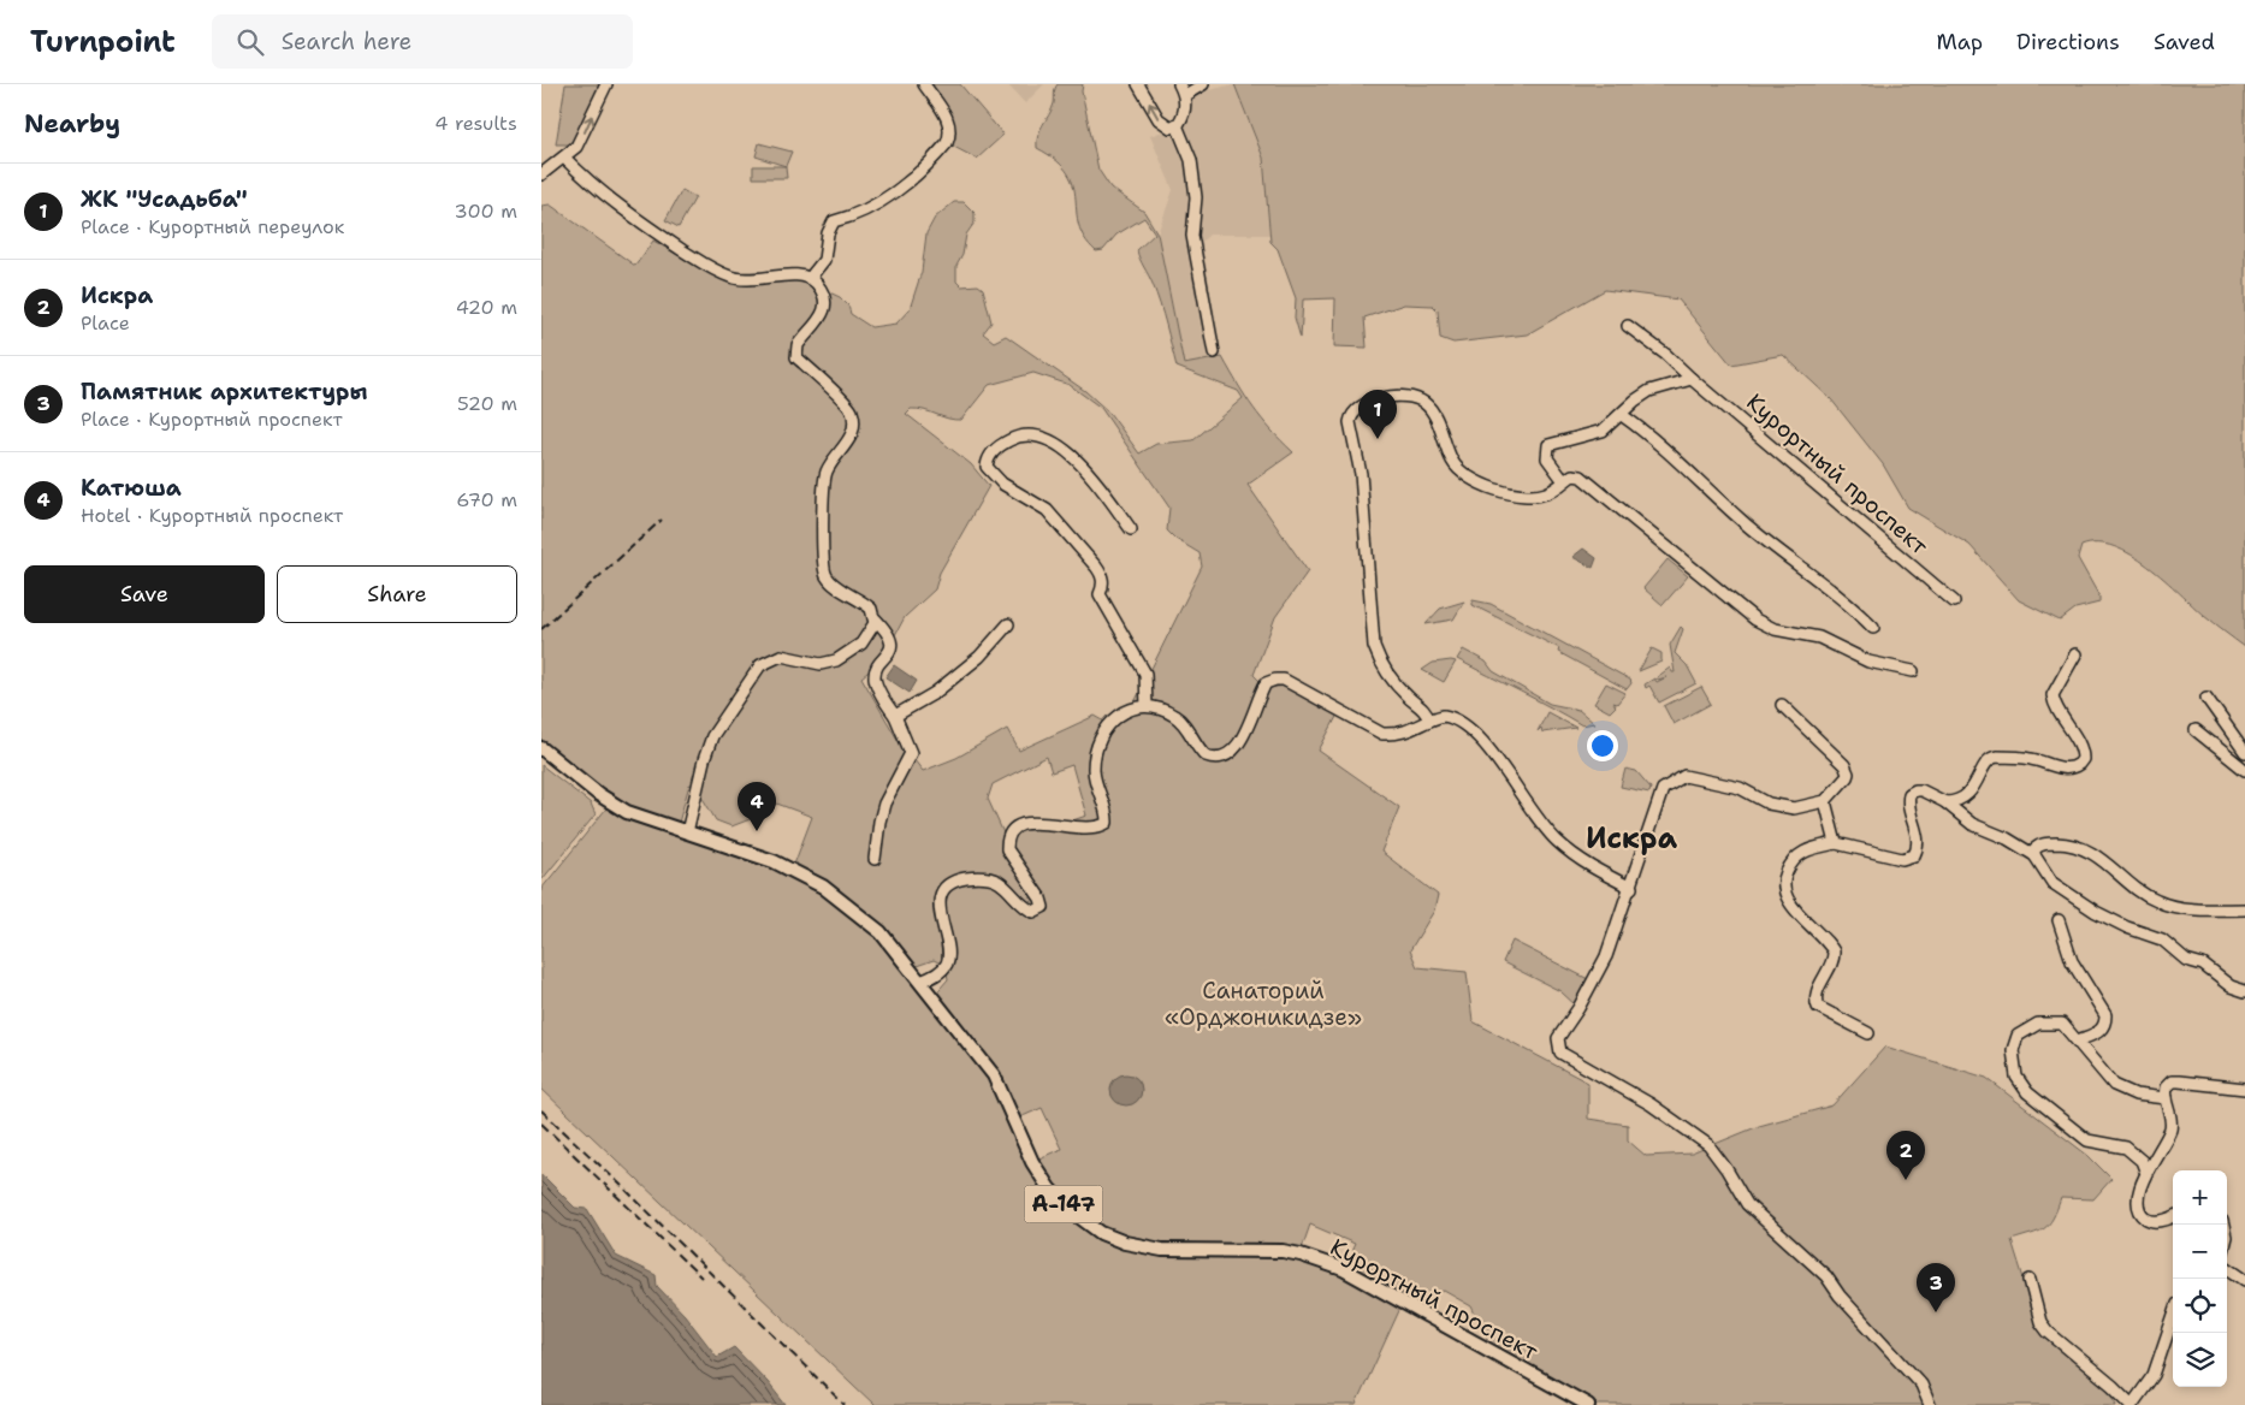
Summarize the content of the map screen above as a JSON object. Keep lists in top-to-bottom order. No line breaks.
{"streets":{"main road":["Курортный проспект","А-147"]},"districts":["Искра"],"parks":["Санаторий «Орджоникидзе»"],"page":{"header":"Turnpoint","search":"Search here","nav":["Map","Directions","Saved"],"heading":["Nearby","4 results"],"list":[{"mark":"1","name":"ЖК \"Усадьба\"","note":"Place · Курортный переулок","value":"300 m"},{"mark":"2","name":"Искра","note":"Place","value":"420 m"},{"mark":"3","name":"Памятник архитектуры","note":"Place · Курортный проспект","value":"520 m"},{"mark":"4","name":"Катюша","note":"Hotel · Курортный проспект","value":"670 m"}],"pins":["1","4","2","3"],"buttons":["Save","Share"],"map_buttons":["+","−"]}}
